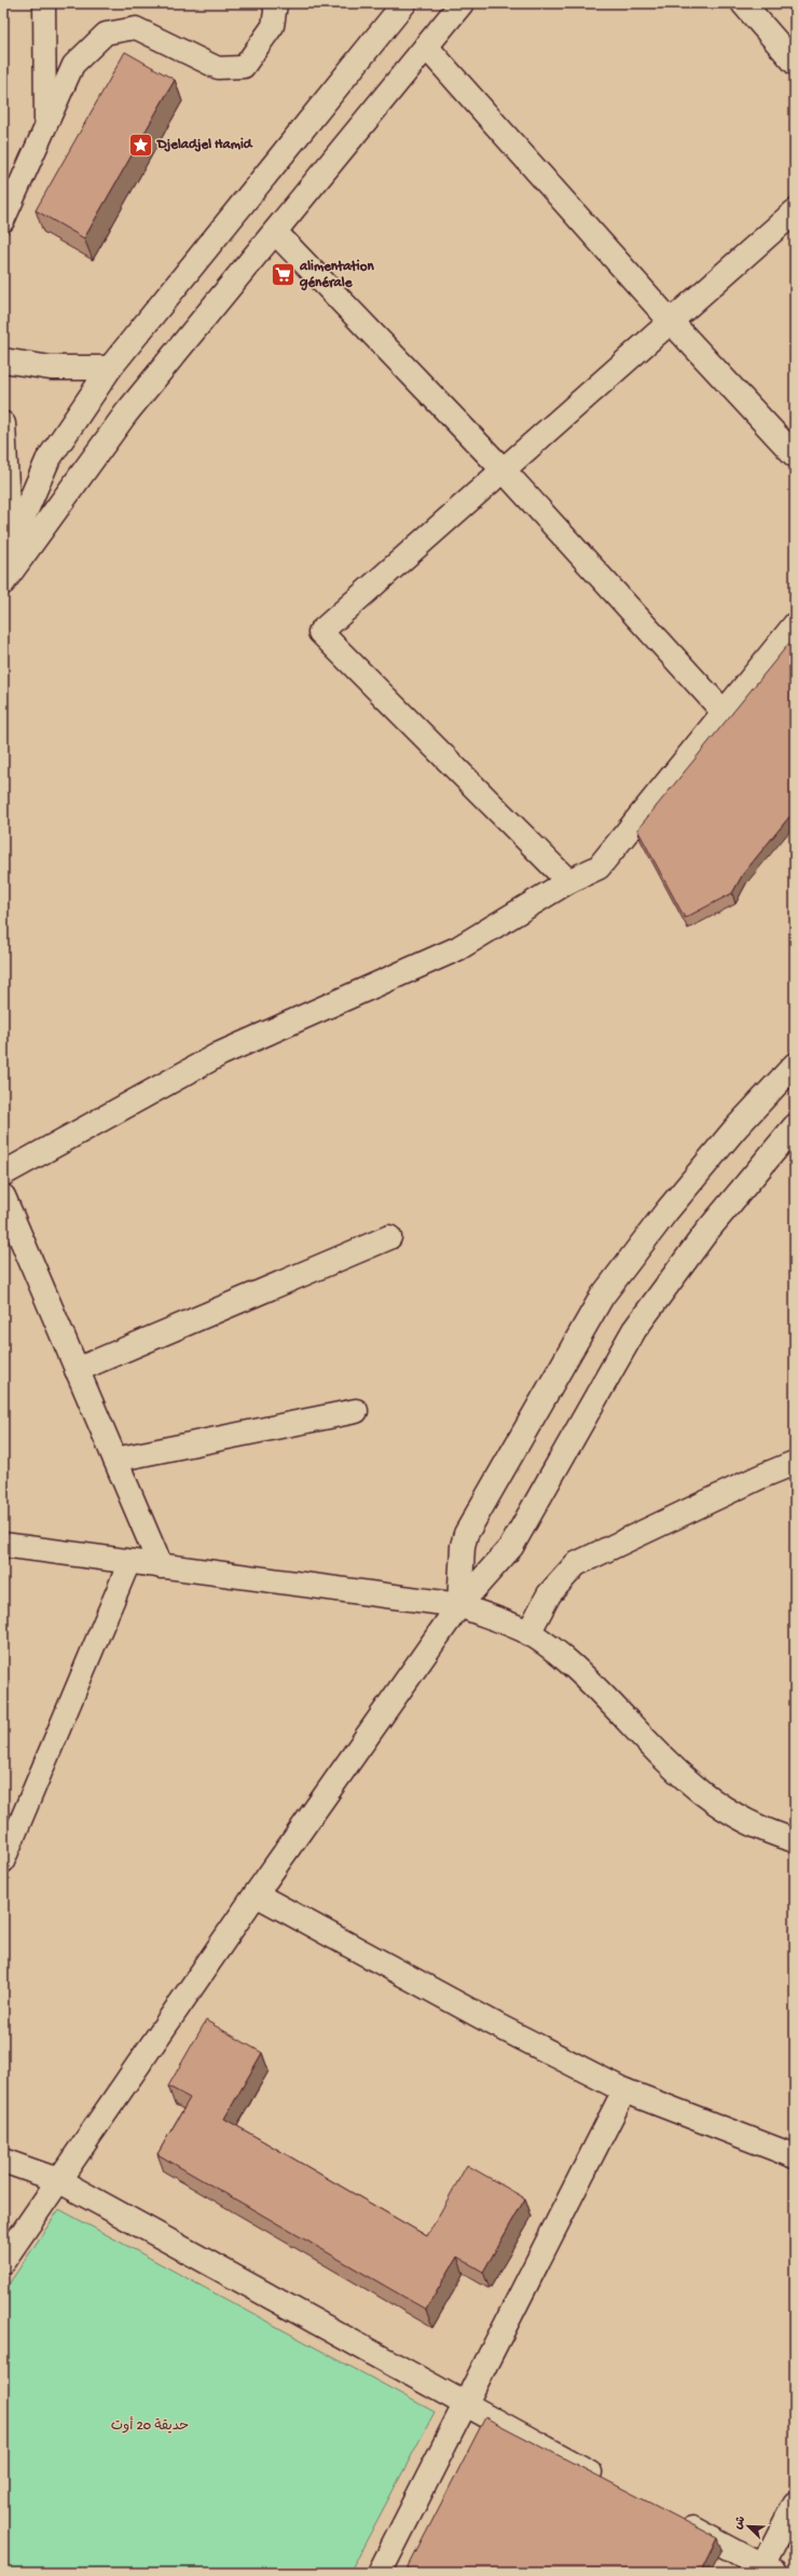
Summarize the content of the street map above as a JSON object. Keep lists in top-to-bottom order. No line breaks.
{"parks":["حديقة 20 أوت"],"places":{"place":["Djeladjel Hamid"],"supermarket":["alimentation générale"]},"north":"top left"}
